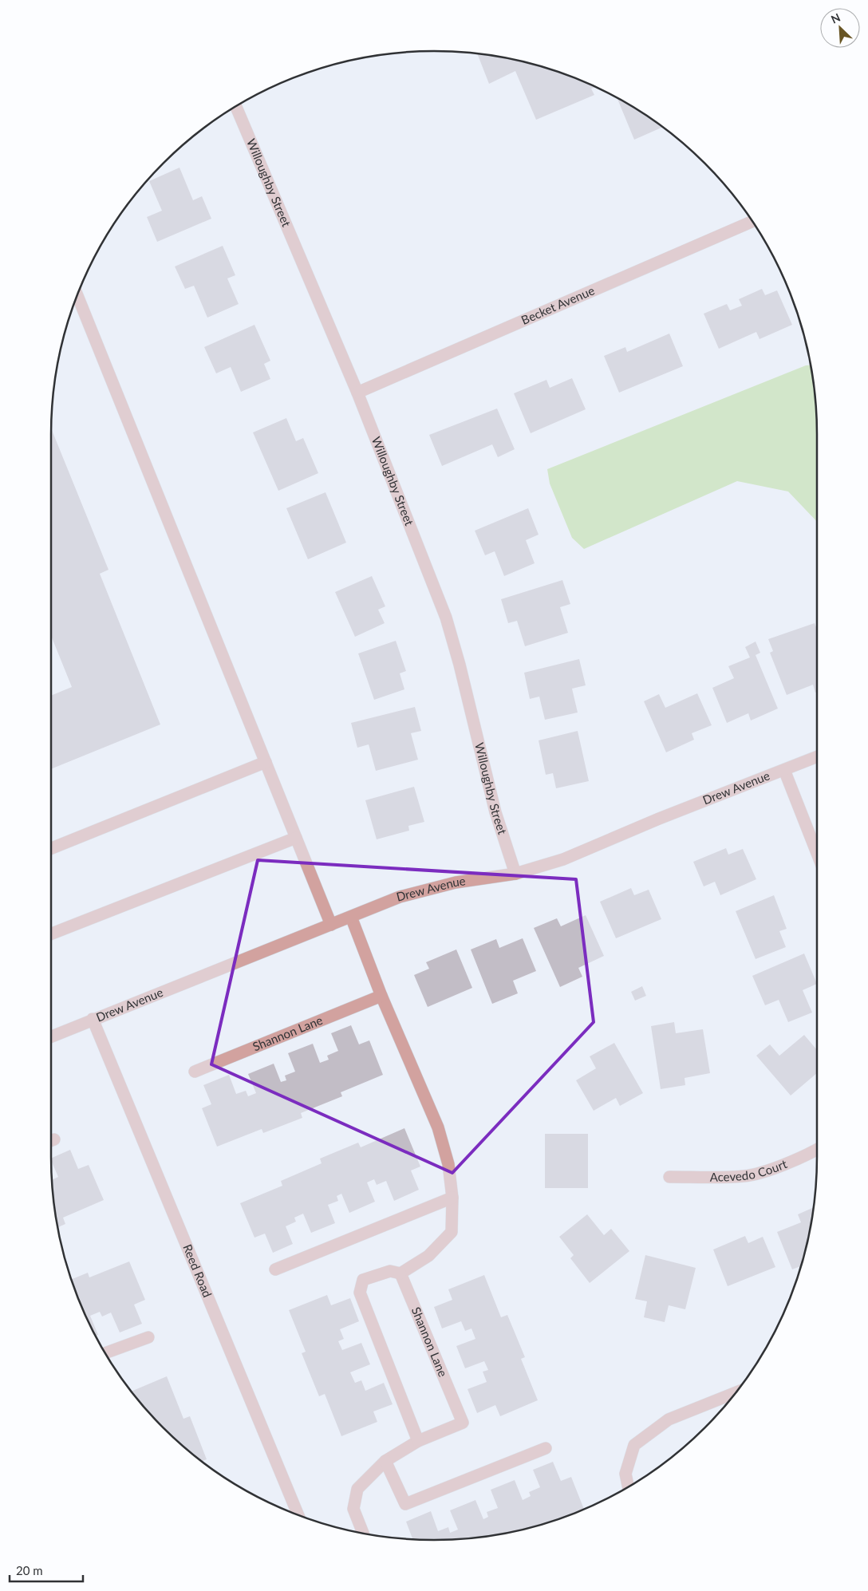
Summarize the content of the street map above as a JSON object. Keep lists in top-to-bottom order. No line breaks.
{"streets":{"street":["Willoughby Street","Becket Avenue","Drew Avenue","Shannon Lane","Acevedo Court","Reed Road"]},"crossings":[["Willoughby Street","Becket Avenue"],["Willoughby Street","Drew Avenue"],["Drew Avenue","Reed Road"]],"scale_bar":"20 m","north":"top left"}
